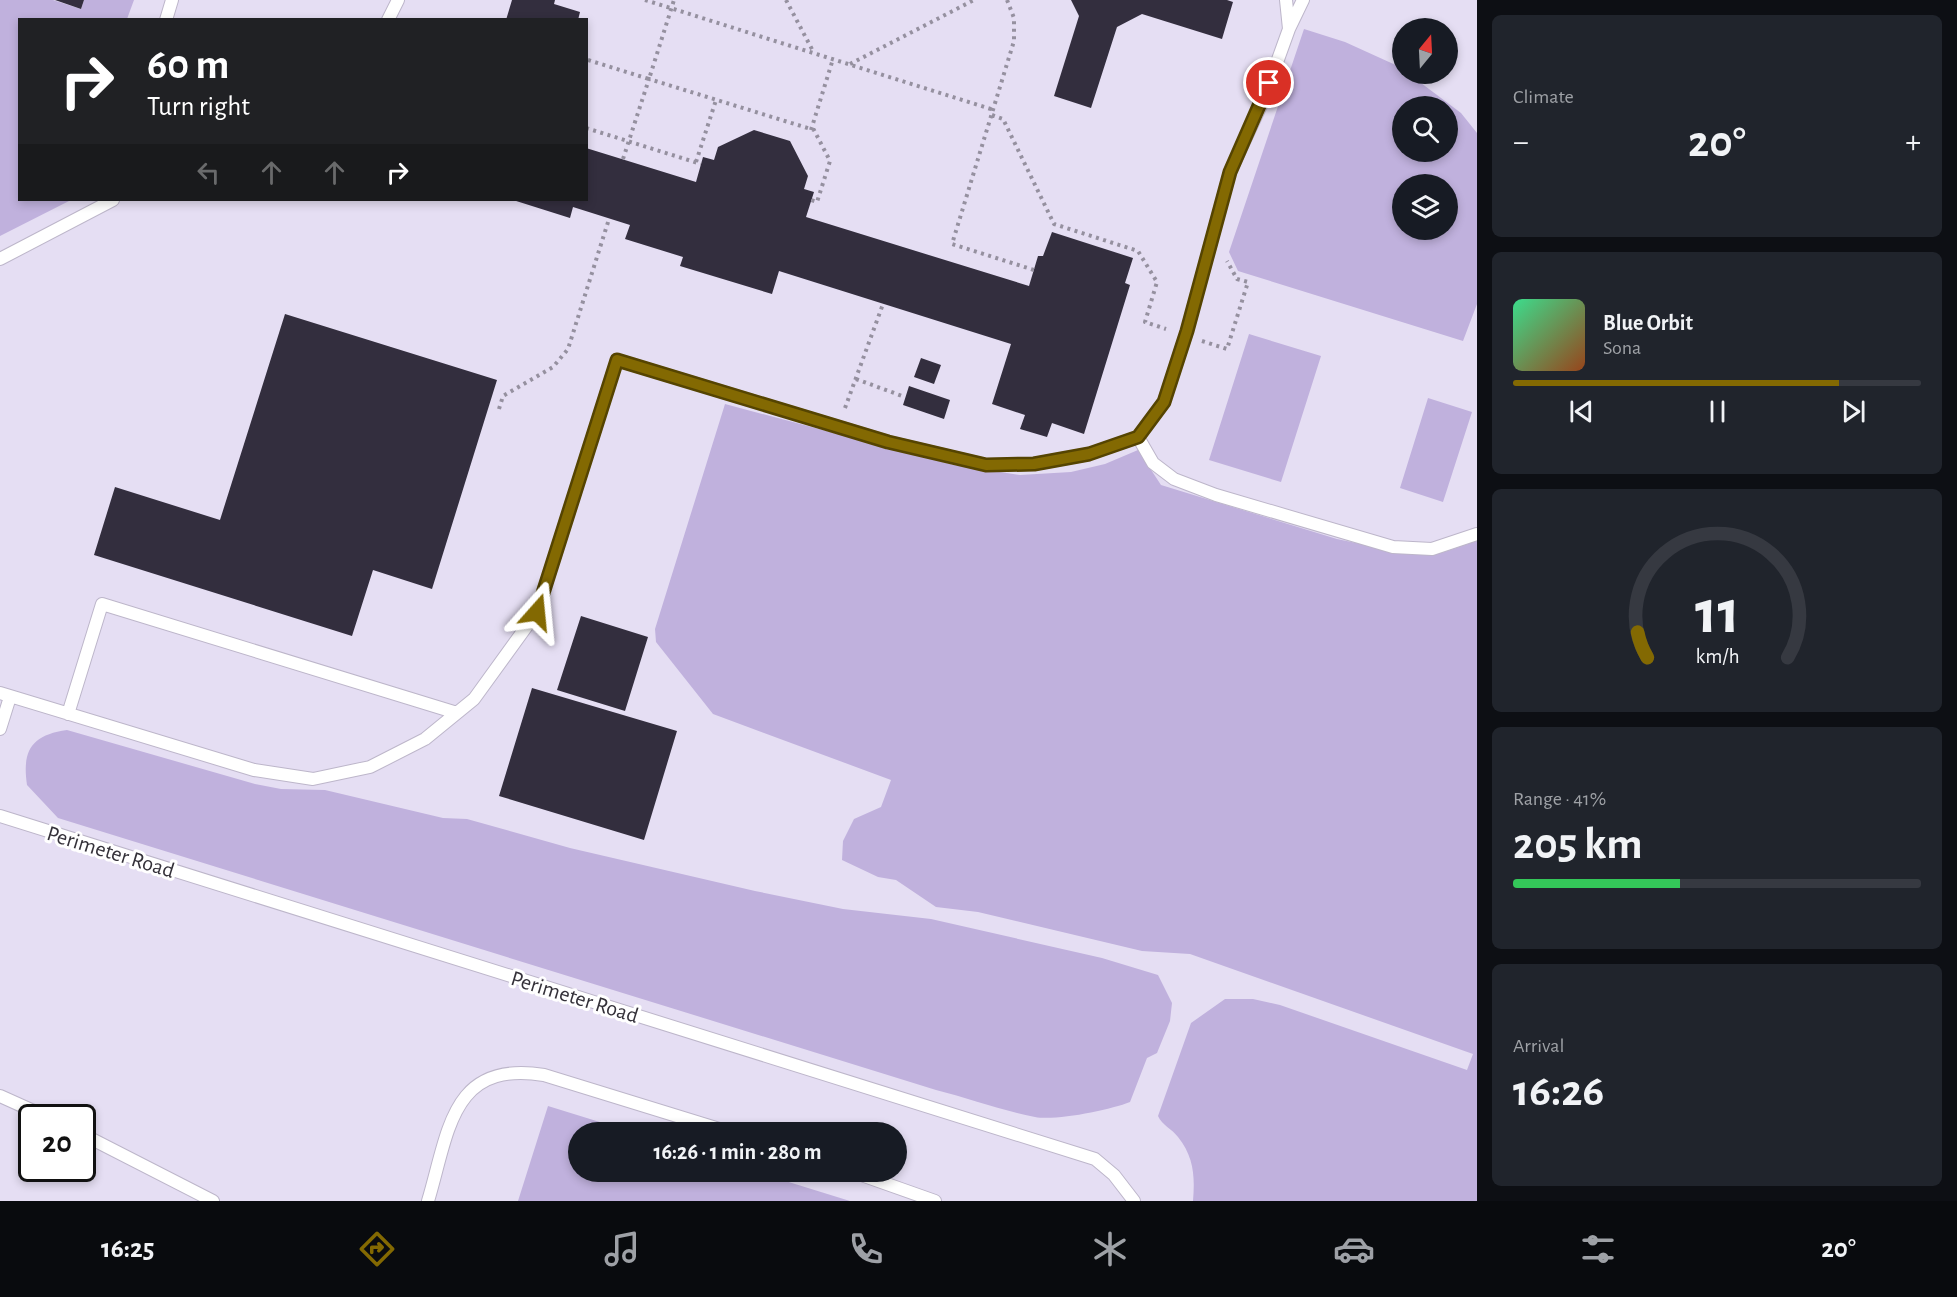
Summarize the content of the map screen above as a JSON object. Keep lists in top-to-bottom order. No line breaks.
{"streets":{"lane":["Perimeter Road"]},"north":"top","page":{"tile":["Climate",["Range · 41%","205 km"],["Arrival","16:26"]],"turn":["60 m","Turn right"],"heat":["−","20°","+"],"song":["Blue Orbit","Sona"],"limit":"20","trip":"16:26 · 1 min · 280 m","tabs":["16:25","20°"],"gauge":["11","km/h"]}}
